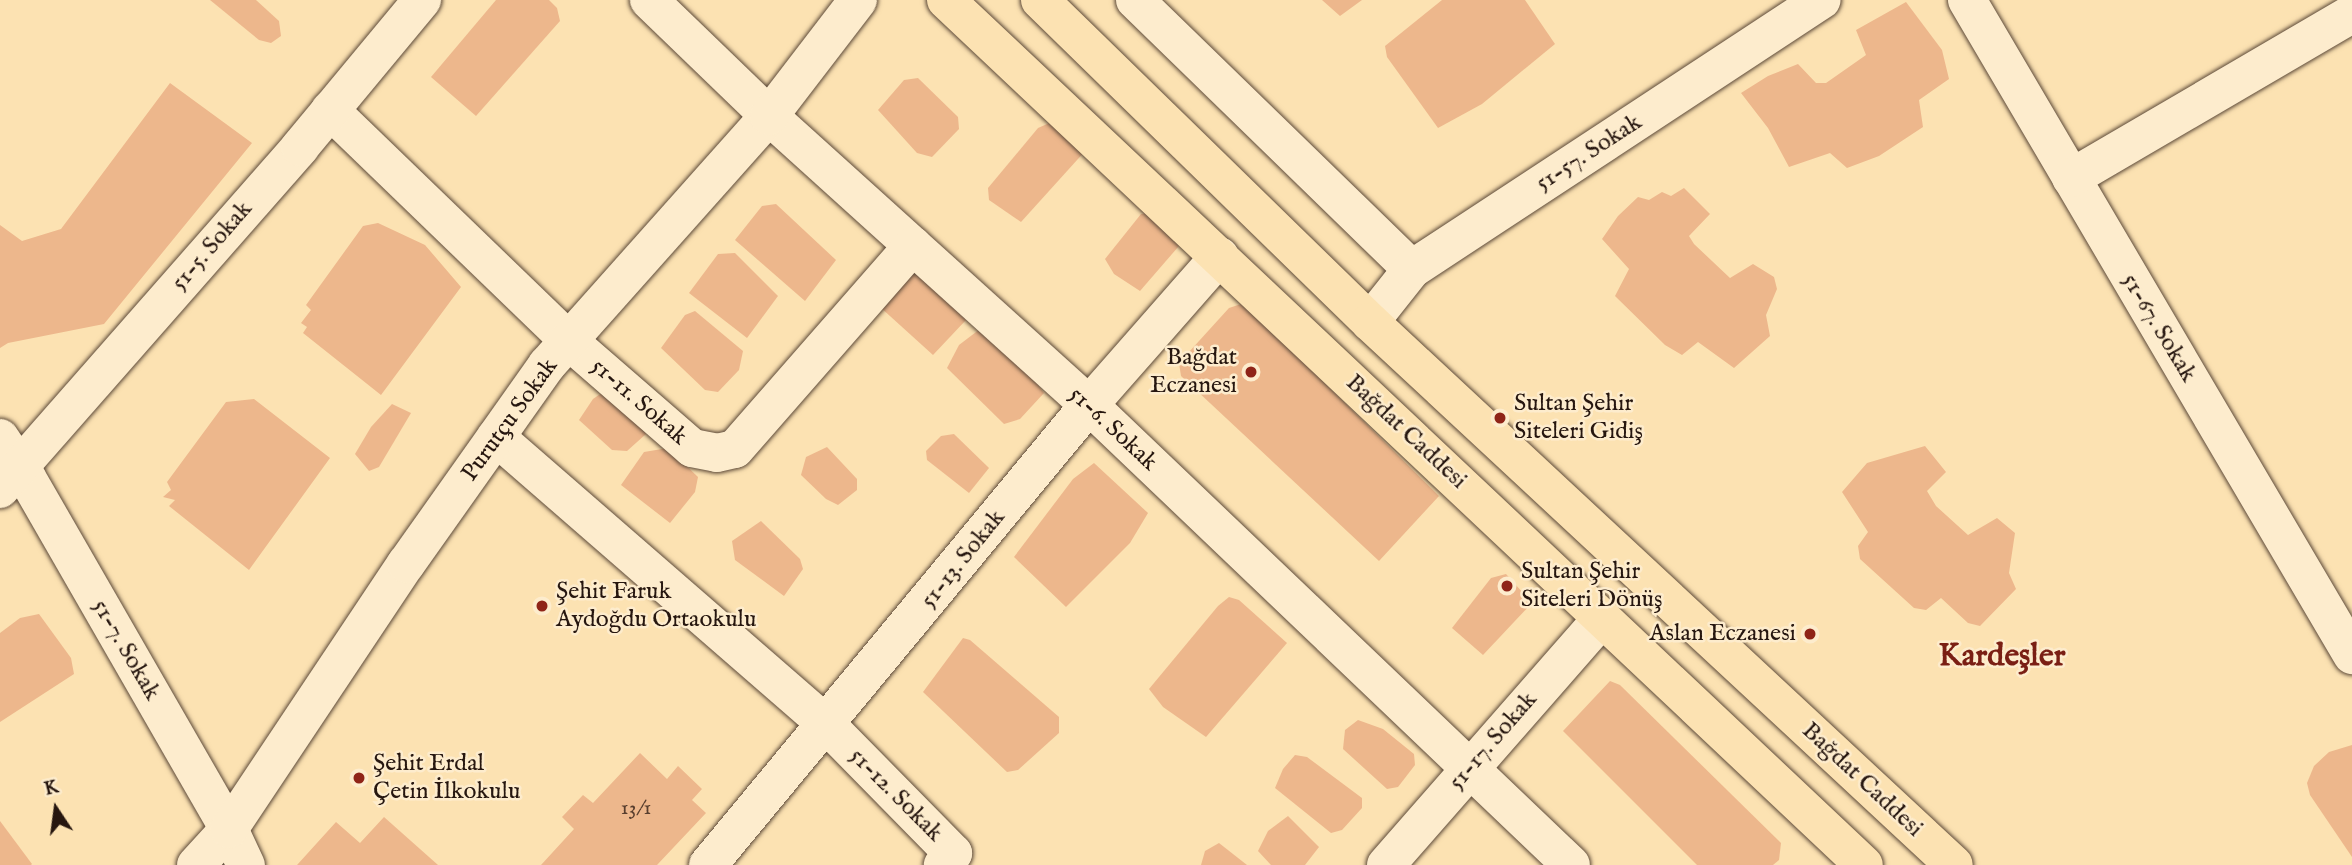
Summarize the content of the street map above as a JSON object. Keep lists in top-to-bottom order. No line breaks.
{"streets":{"main road":["Bağdat Caddesi"],"street":["51-57. Sokak","51-5. Sokak","51-67. Sokak","51-11. Sokak","Purutçu Sokak","51-6. Sokak","51-13. Sokak","51-7. Sokak","51-17. Sokak","51-12. Sokak"]},"crossings":[["51-57. Sokak","Bağdat Caddesi"],["51-5. Sokak","51-11. Sokak"],["51-5. Sokak","51-7. Sokak"],["51-11. Sokak","Purutçu Sokak"],["51-11. Sokak","51-6. Sokak"],["Purutçu Sokak","51-6. Sokak"],["Purutçu Sokak","51-7. Sokak"],["51-6. Sokak","51-13. Sokak"],["51-6. Sokak","51-17. Sokak"],["Bağdat Caddesi","51-13. Sokak"],["Bağdat Caddesi","51-17. Sokak"],["51-13. Sokak","51-12. Sokak"]],"districts":["Kardeşler"],"places":["Bağdat Eczanesi","Sultan Şehir Siteleri Gidiş","Sultan Şehir Siteleri Dönüş","Şehit Faruk Aydoğdu Ortaokulu","Aslan Eczanesi","Şehit Erdal Çetin İlkokulu"],"house_numbers":["13/1"],"north":"top"}
